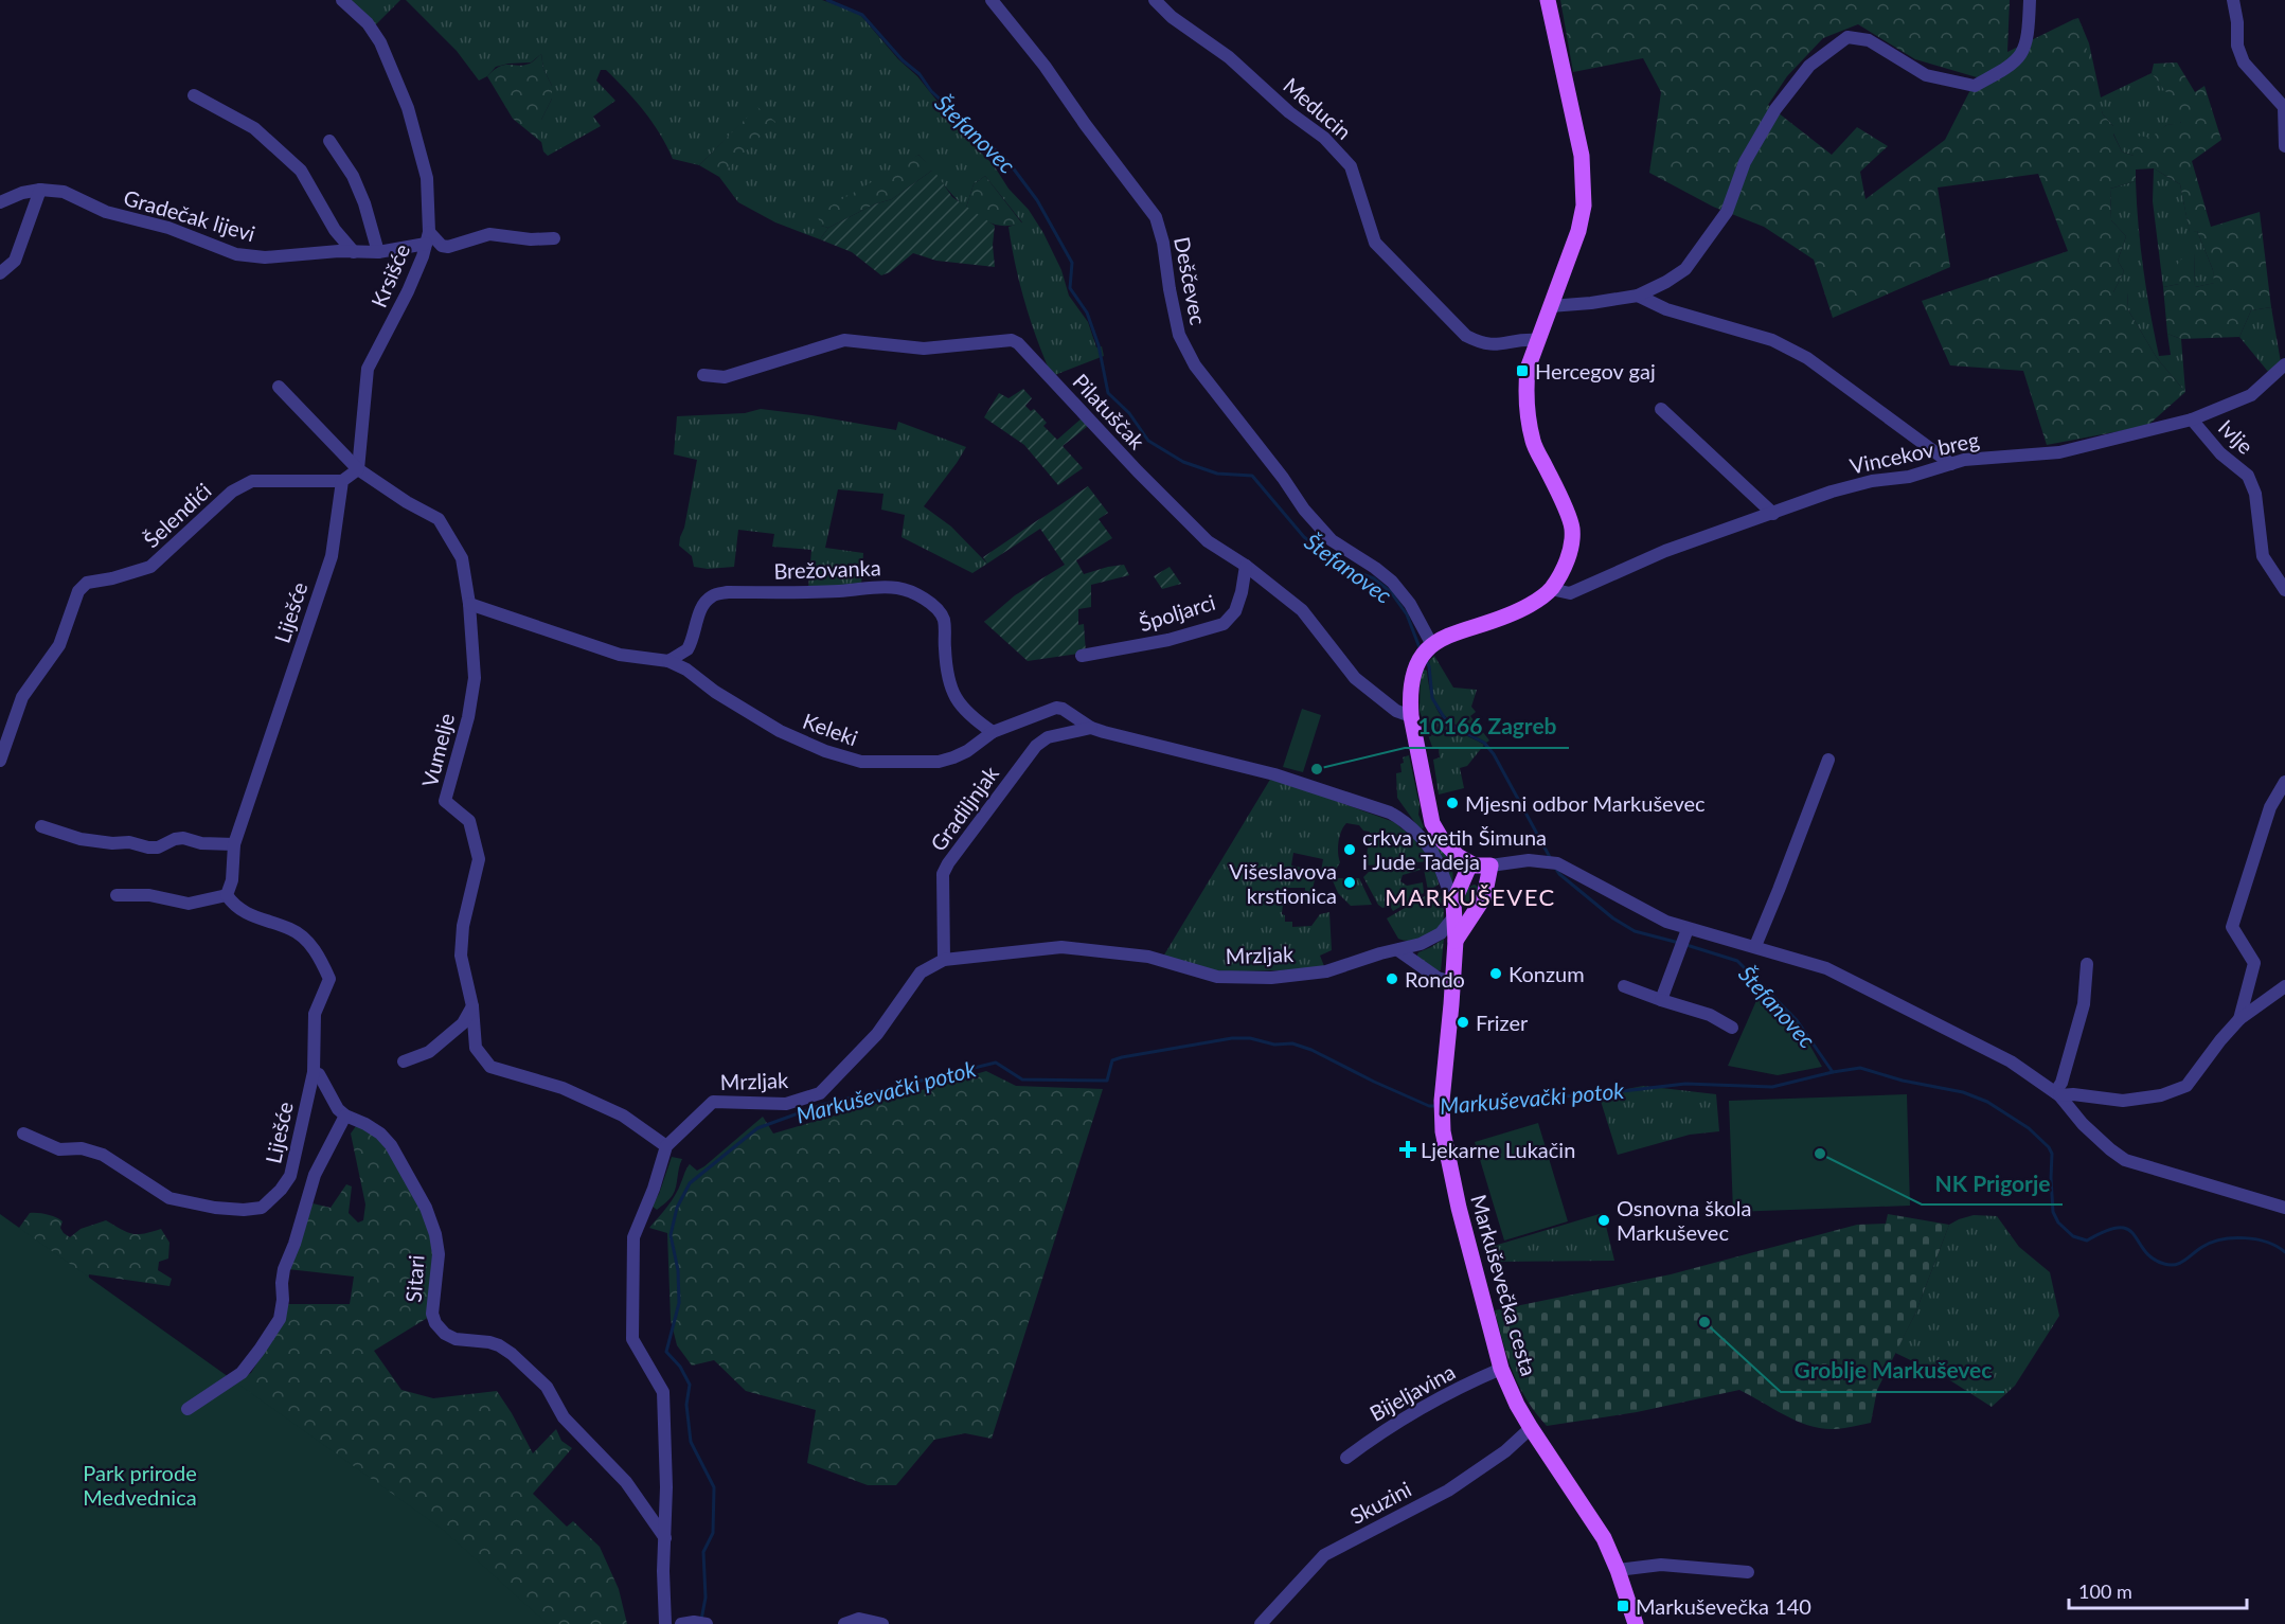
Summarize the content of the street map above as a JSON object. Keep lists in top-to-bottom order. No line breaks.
{"streets":{"main road":["Markuševečka cesta"],"street":["Meducin","Gradečak lijevi","Krsišće","Deščevec","Pilatuščak","Ivlje","Vincekov breg","Šelendići","Brežovanka","Liješće","Špoljarci","Keleki","Vumelje","Gradiljnjak","Mrzljak","Sitari","Bijeljavina","Skuzini"]},"crossings":[["Gradečak lijevi","Krsišće"],["Pilatuščak","Špoljarci"],["Ivlje","Vincekov breg"],["Šelendići","Liješće"],["Brežovanka","Keleki"],["Liješće","Sitari"],["Vumelje","Mrzljak"],["Gradiljnjak","Mrzljak"],["Mrzljak","Sitari"],["Mrzljak","Markuševečka cesta"],["Markuševečka cesta","Bijeljavina"],["Markuševečka cesta","Skuzini"]],"districts":["MARKUŠEVEC"],"water":["Štefanovec","Markuševački potok"],"parks":["Park prirode Medvednica"],"places":{"transit":["Hercegov gaj","Markuševečka 140"],"other":["10166 Zagreb","Mjesni odbor Markuševec","crkva svetih Šimuna i Jude Tadeja","Višeslavova krstionica","Konzum","Rondo","Frizer","NK Prigorje","Osnovna škola Markuševec","Groblje Markuševec"],"health":["Ljekarne Lukačin"]},"scale_bar":"100 m"}
